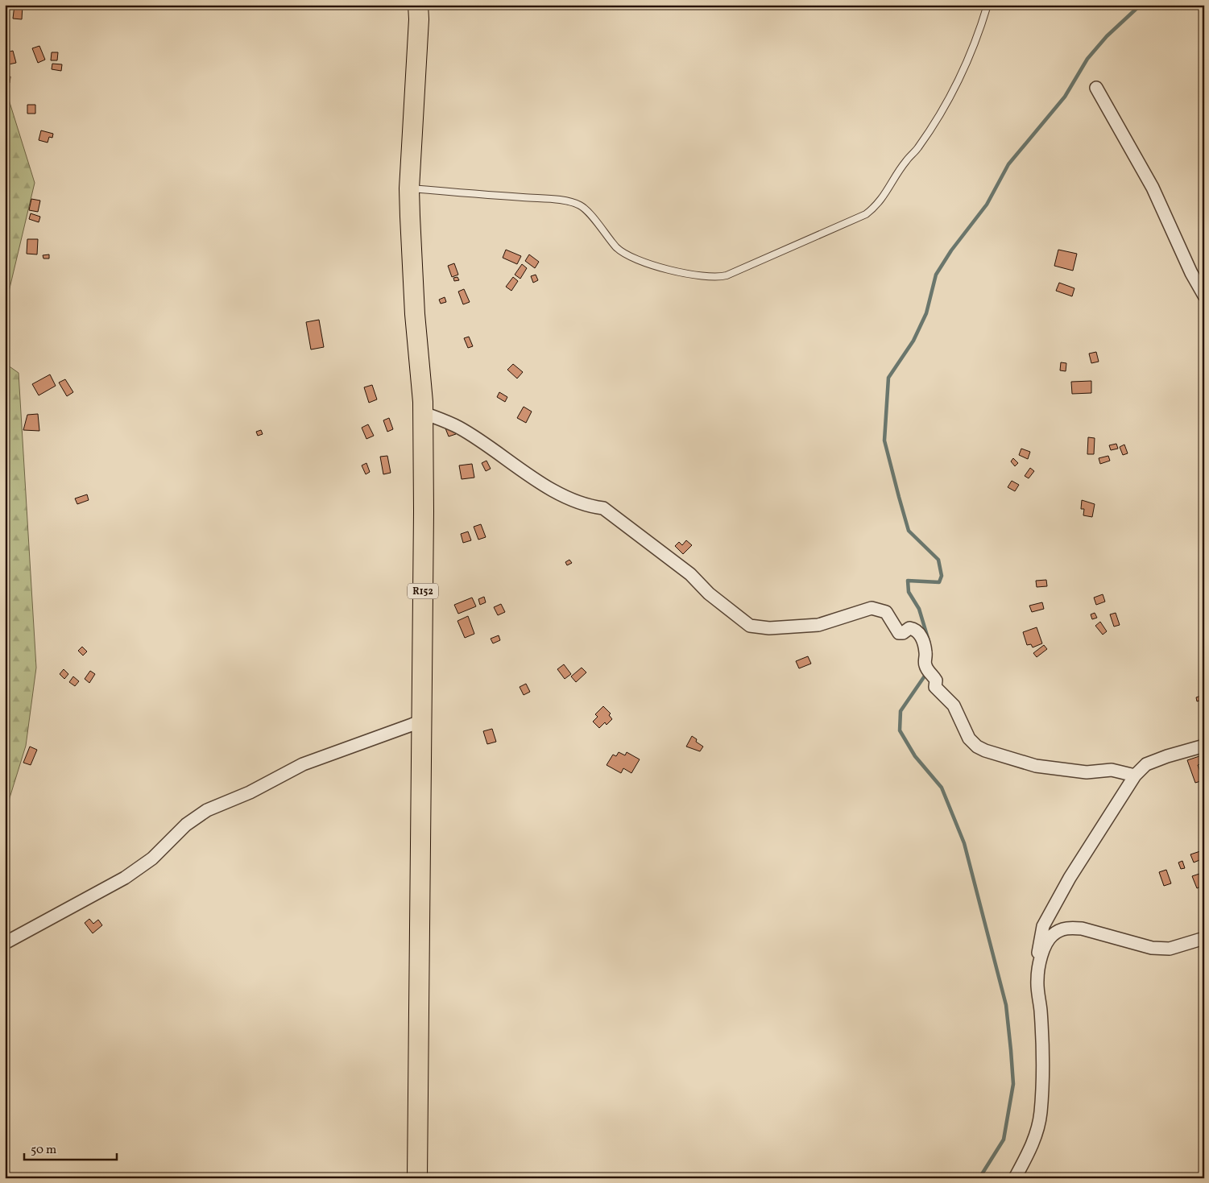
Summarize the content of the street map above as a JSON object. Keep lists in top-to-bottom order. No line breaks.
{"streets":{"main road":["R152"]},"scale_bar":"50 m"}
